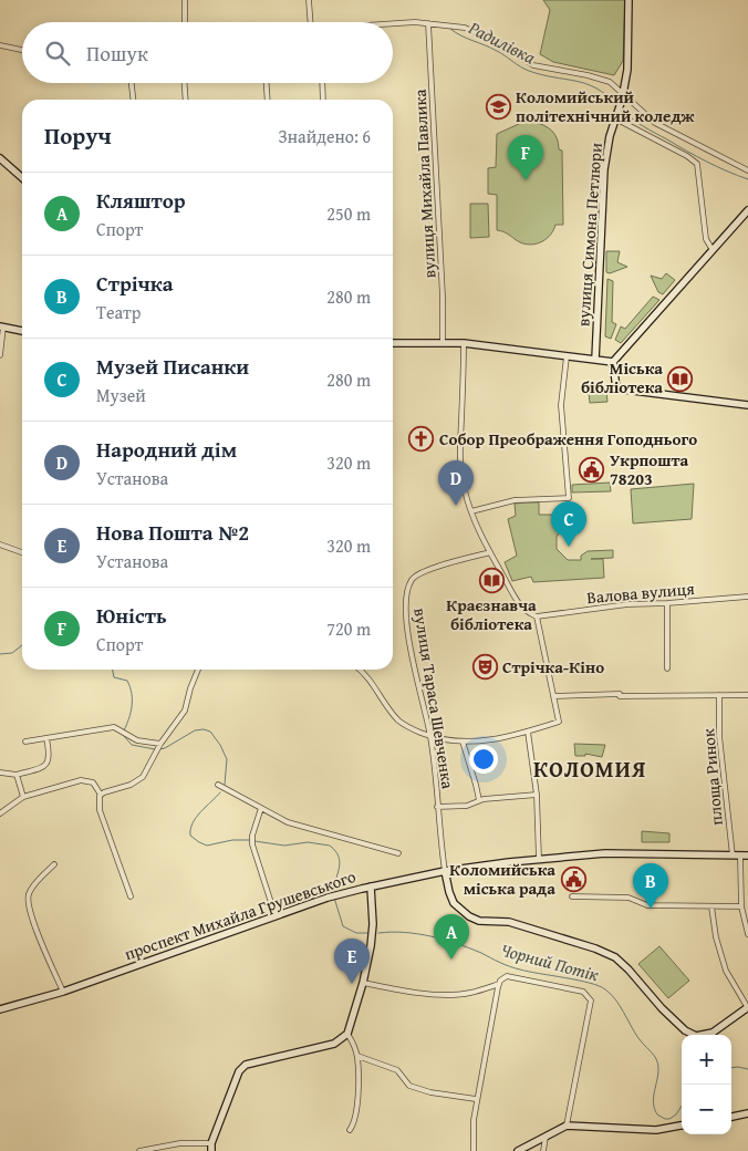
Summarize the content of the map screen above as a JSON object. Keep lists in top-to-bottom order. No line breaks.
{"streets":{"street":["вулиця Михайла Павлика","вулиця Симона Петлюри","Валова вулиця","вулиця Тараса Шевченка","площа Ринок","проспект Михайла Грушевського"]},"crossings":[["вулиця Тараса Шевченка","проспект Михайла Грушевського"],["площа Ринок","проспект Михайла Грушевського"]],"districts":["КОЛОМИЯ"],"water":["Радилівка","Чорний Потік"],"places":{"school or university":["Коломийський політехнічний коледж"],"library":["Міська бібліотека","Краєзнавча бібліотека"],"church":["Собор Преображення Гоподнього"],"public building":["Укрпошта 78203","Коломийська міська рада"],"theatre":["Стрічка-Кіно"]},"page":{"search":"Пошук","heading":["Поруч","Знайдено: 6"],"pins":["F","D","C","B","A","E"],"list":[{"mark":"A","name":"Кляштор","note":"Спорт","value":"250 m"},{"mark":"B","name":"Стрічка","note":"Театр","value":"280 m"},{"mark":"C","name":"Музей Писанки","note":"Музей","value":"280 m"},{"mark":"D","name":"Народний дім","note":"Установа","value":"320 m"},{"mark":"E","name":"Нова Пошта №2","note":"Установа","value":"320 m"},{"mark":"F","name":"Юність","note":"Спорт","value":"720 m"}],"map_buttons":["+","−"]}}
